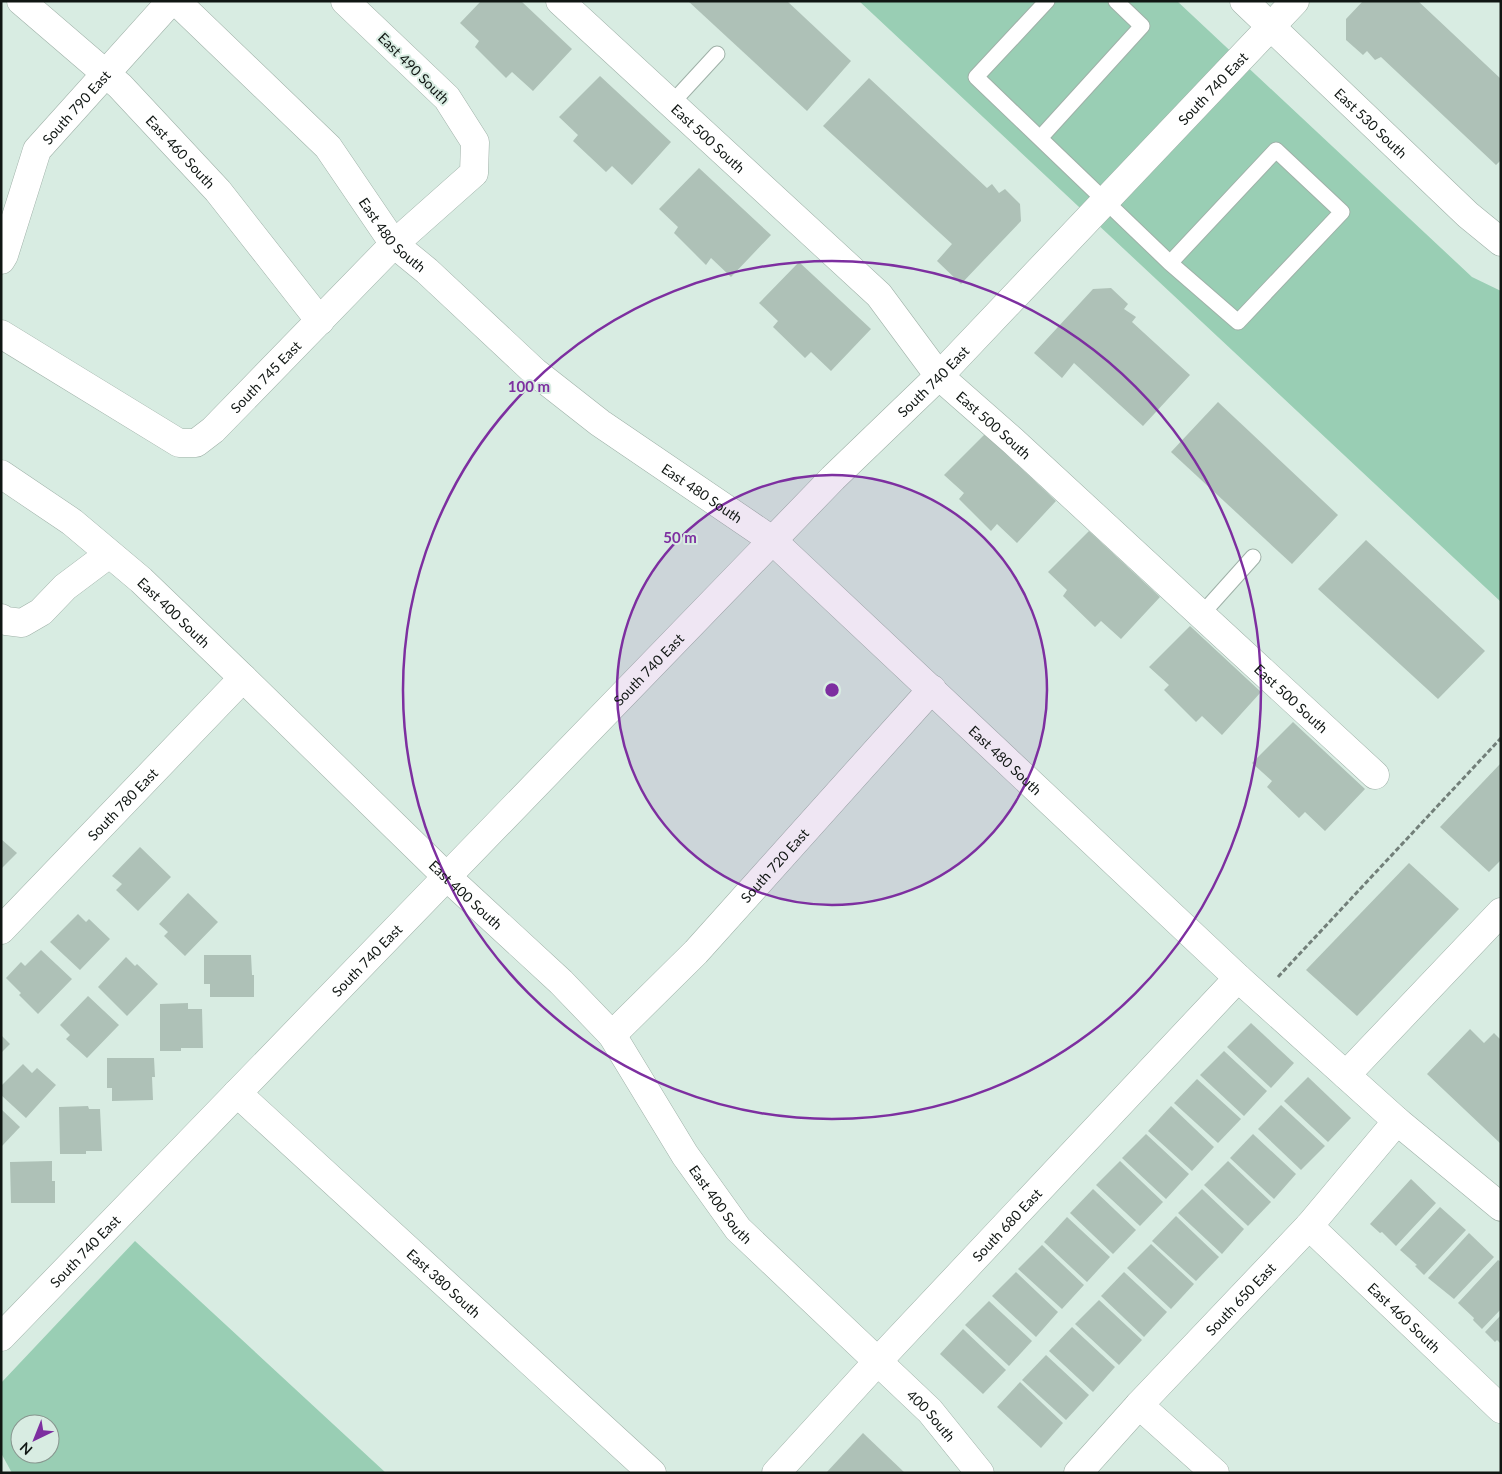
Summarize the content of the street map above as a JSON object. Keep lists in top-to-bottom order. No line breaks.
{"streets":{"street":["East 490 South","South 740 East","South 790 East","East 530 South","East 500 South","East 460 South","East 480 South","South 745 East","East 400 South","South 780 East","South 720 East","South 680 East","East 380 South","South 650 East","400 South"]},"crossings":[["East 490 South","South 745 East"],["South 740 East","East 530 South"],["South 740 East","East 500 South"],["South 740 East","East 480 South"],["South 740 East","East 400 South"],["South 740 East","East 380 South"],["South 790 East","East 460 South"],["East 460 South","South 745 East"],["East 460 South","South 650 East"],["East 480 South","South 745 East"],["East 480 South","South 720 East"],["East 480 South","South 680 East"],["East 480 South","South 650 East"],["East 400 South","South 780 East"],["East 400 South","South 720 East"],["East 400 South","South 680 East"],["East 400 South","400 South"],["South 680 East","400 South"]],"north":"bottom left","rings":["100 m","50 m"]}
